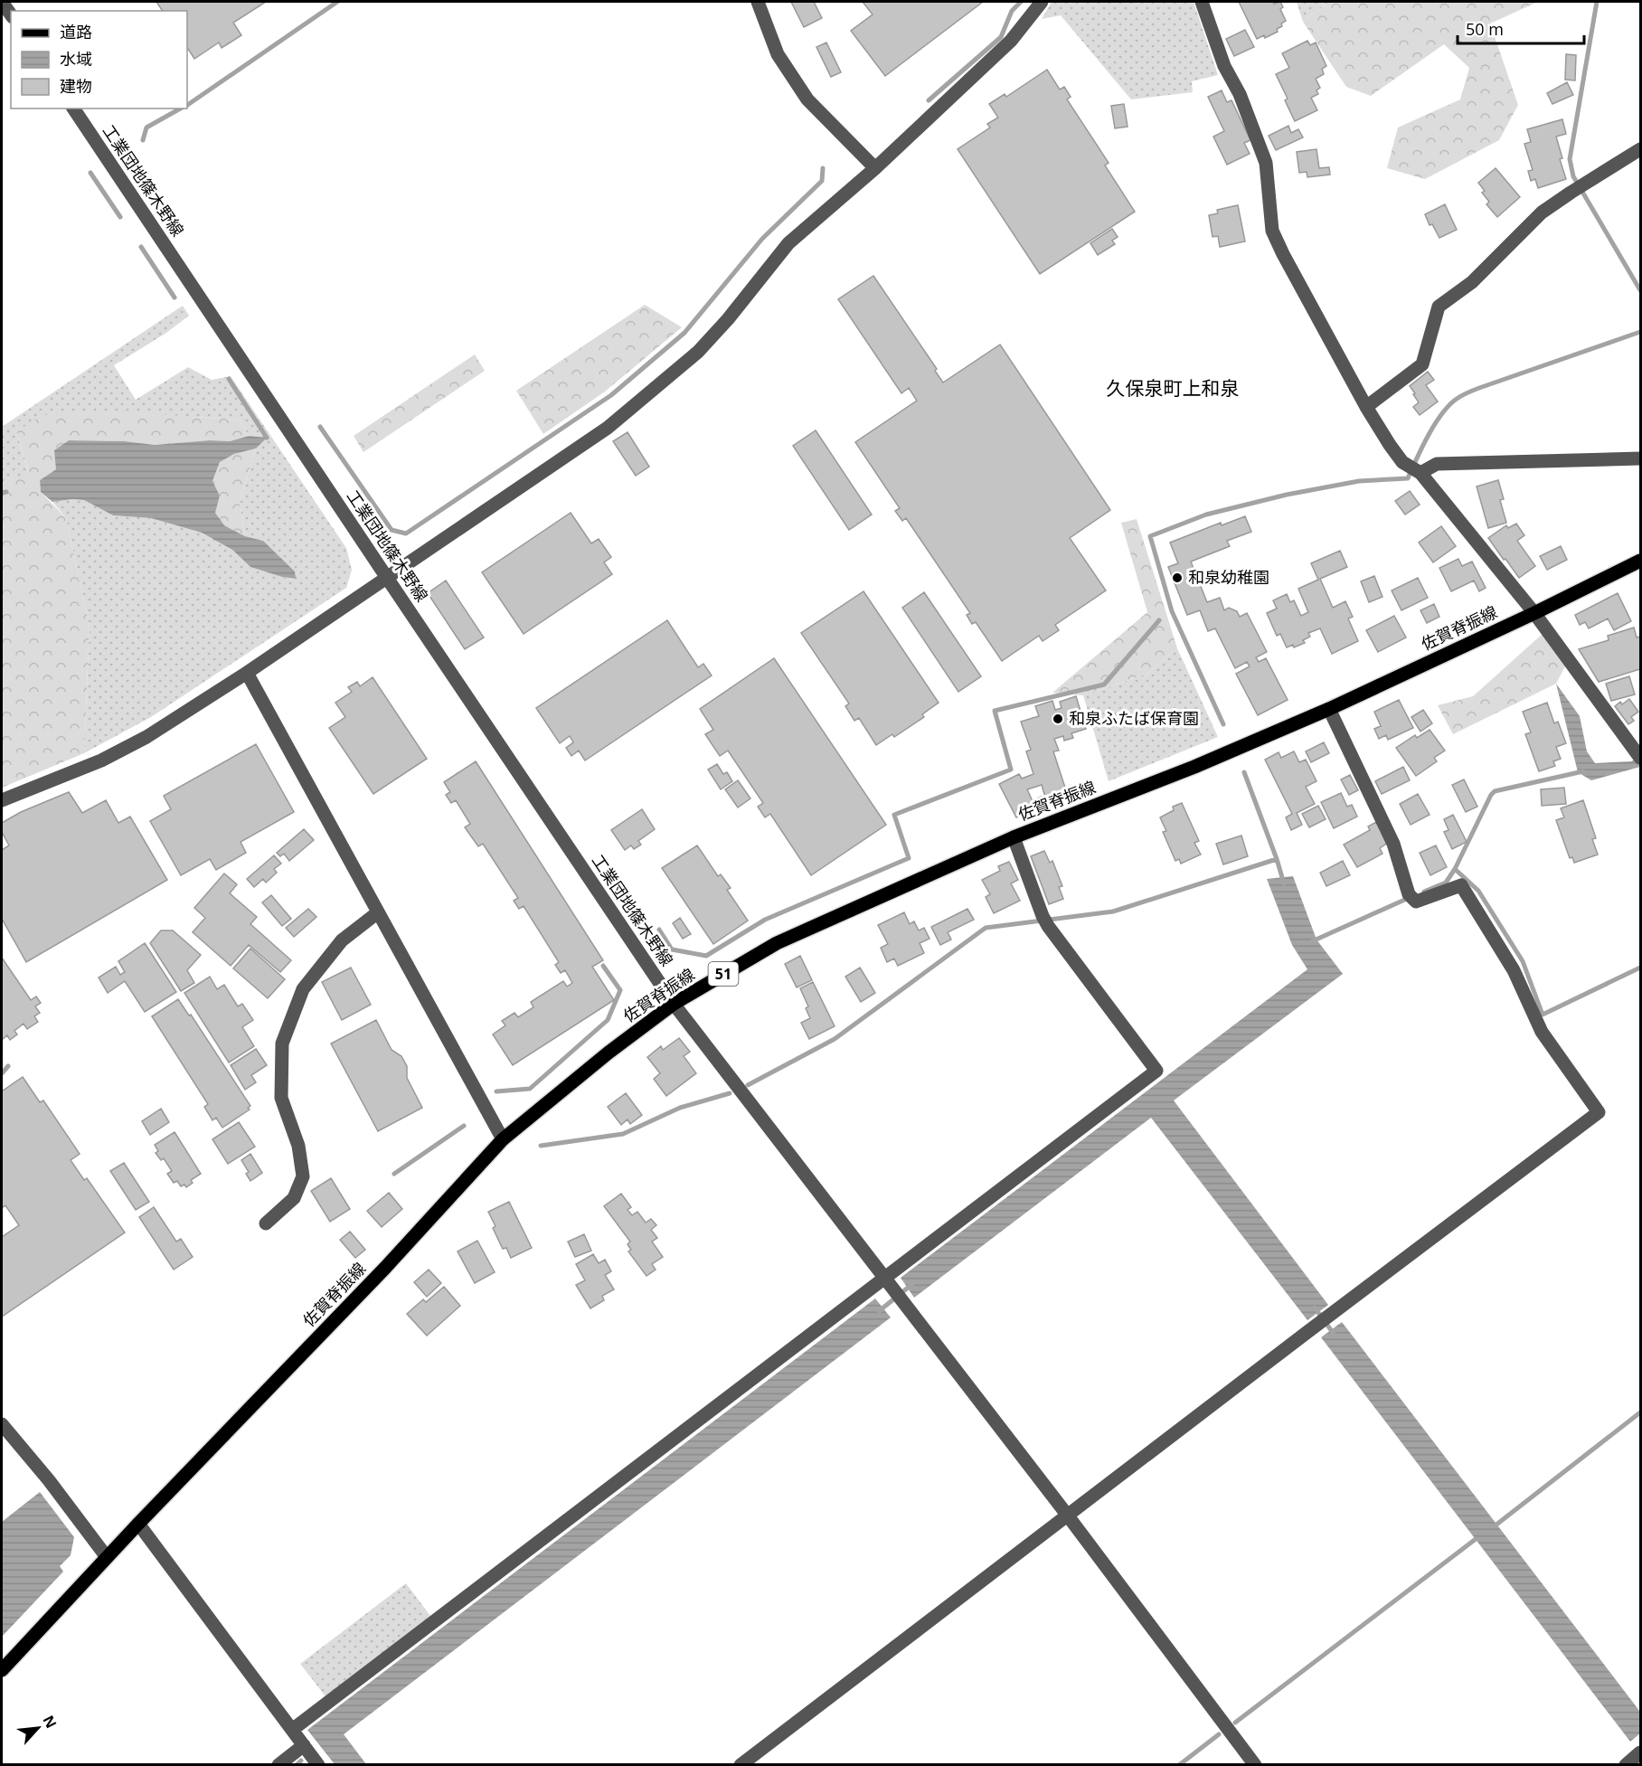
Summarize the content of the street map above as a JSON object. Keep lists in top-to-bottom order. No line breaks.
{"streets":{"main road":["佐賀脊振線","51"],"street":["工業団地篠木野線"]},"crossings":[["工業団地篠木野線","佐賀脊振線"]],"districts":["久保泉町上和泉"],"places":["和泉幼稚園","和泉ふたば保育園"],"legend":["道路","水域","建物"],"scale_bar":"50 m","north":"top right"}
